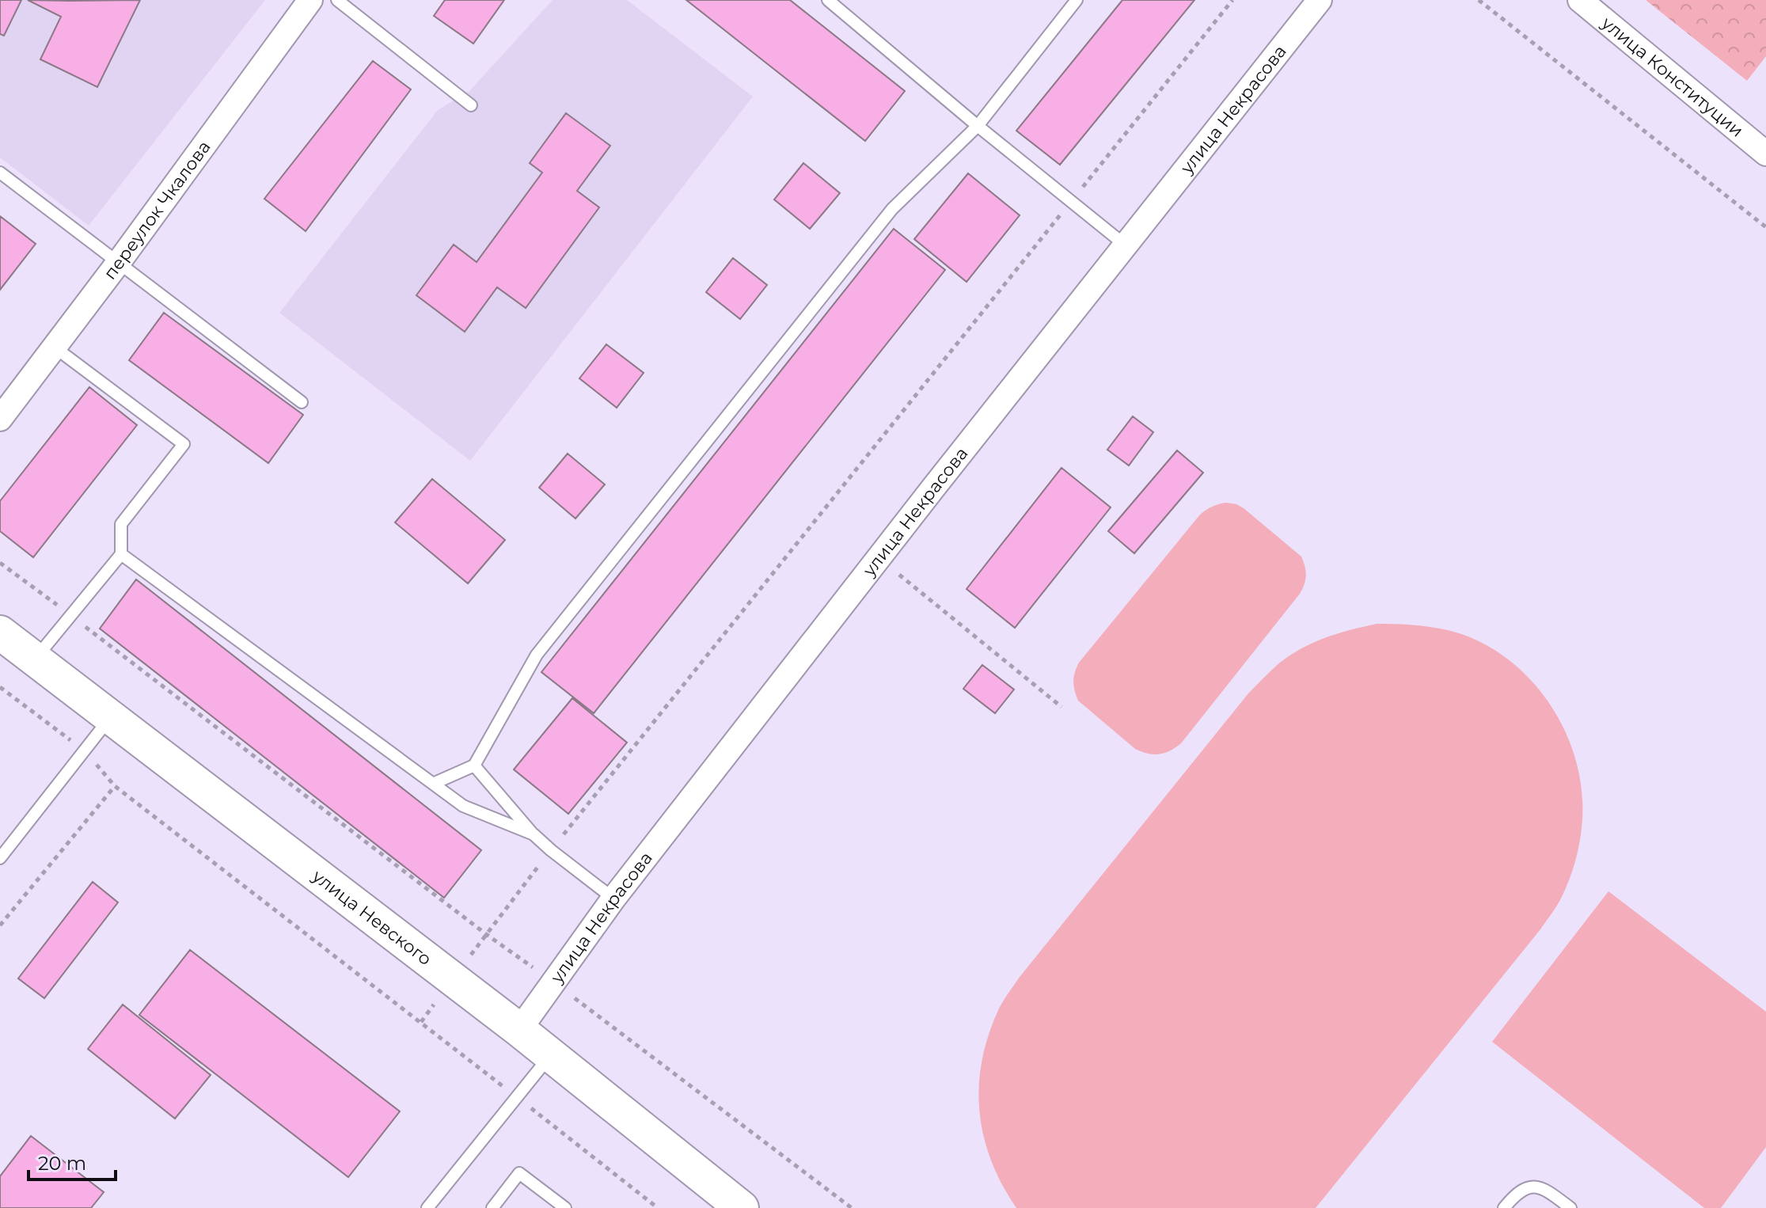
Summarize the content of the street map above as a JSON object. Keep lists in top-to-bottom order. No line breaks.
{"streets":{"street":["улица Конституции","улица Некрасова","переулок Чкалова","улица Невского"]},"crossings":[["улица Некрасова","улица Невского"]],"scale_bar":"20 m"}
